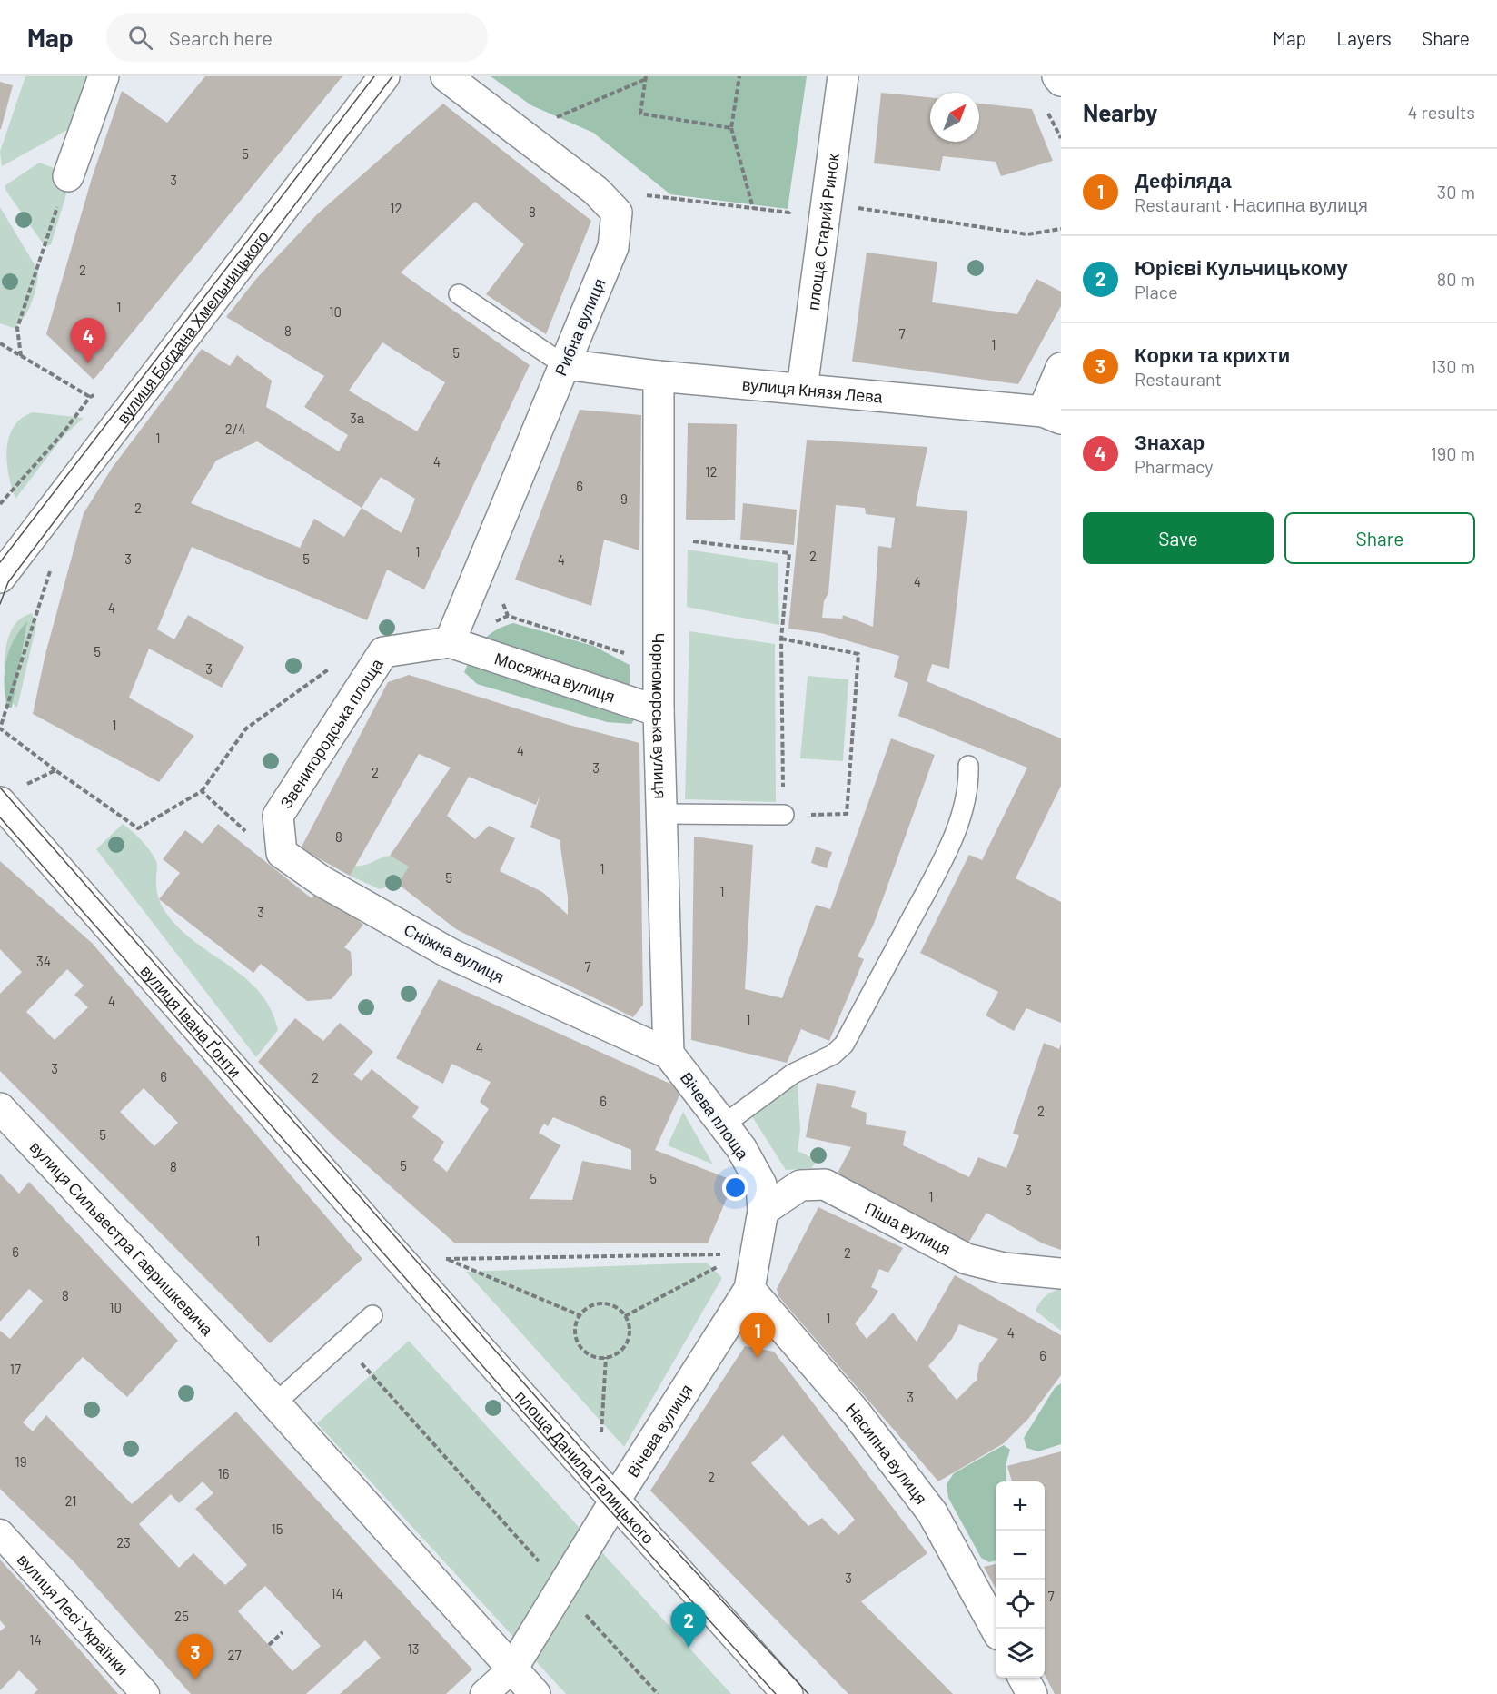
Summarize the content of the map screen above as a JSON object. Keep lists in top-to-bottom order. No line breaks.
{"streets":{"street":["площа Старий Ринок","вулиця Богдана Хмельницького","Рибна вулиця","вулиця Князя Лева","Мосяжна вулиця","Чорноморська вулиця","Звенигородська площа","Сніжна вулиця","вулиця Івана Ґонти","Вічева площа","Піша вулиця","вулиця Сильвестра Гавришкевича","Вічева вулиця","Насипна вулиця","площа Данила Галицького","вулиця Лесі Українки"]},"crossings":[["площа Старий Ринок","вулиця Князя Лева"],["Рибна вулиця","вулиця Князя Лева"],["Рибна вулиця","Мосяжна вулиця"],["Рибна вулиця","Звенигородська площа"],["вулиця Князя Лева","Чорноморська вулиця"],["Мосяжна вулиця","Чорноморська вулиця"],["Мосяжна вулиця","Звенигородська площа"],["Чорноморська вулиця","Сніжна вулиця"],["Чорноморська вулиця","Вічева площа"],["Звенигородська площа","Сніжна вулиця"],["Сніжна вулиця","Вічева площа"],["вулиця Івана Ґонти","площа Данила Галицького"],["Вічева площа","Піша вулиця"],["Вічева площа","Вічева вулиця"],["Піша вулиця","Вічева вулиця"],["Вічева вулиця","Насипна вулиця"],["Вічева вулиця","площа Данила Галицького"]],"house_numbers":["5","3","12","8","2","1","10","8","7","1","5","3а","2/4","1","4","12","6","9","2","1","2","3","5","4","4","4","5","3","1","4","3","2","8","1","5","1","3","34","7","4","1","4","3","6","2","6","2","5","5","8","5","3","1","1","6","2","8","10","1","4","6","17","3","19","16","2","21","15","23","3","14","7","25","14","13","27"],"north":"top right","page":{"header":"Map","search":"Search here","nav":["Map","Layers","Share"],"heading":["Nearby","4 results"],"list":[{"mark":"1","name":"Дефіляда","note":"Restaurant · Насипна вулиця","value":"30 m"},{"mark":"2","name":"Юрієві Кульчицькому","note":"Place","value":"80 m"},{"mark":"3","name":"Корки та крихти","note":"Restaurant","value":"130 m"},{"mark":"4","name":"Знахар","note":"Pharmacy","value":"190 m"}],"pins":["4","1","2","3"],"buttons":["Save","Share"],"map_buttons":["+","−"]}}
